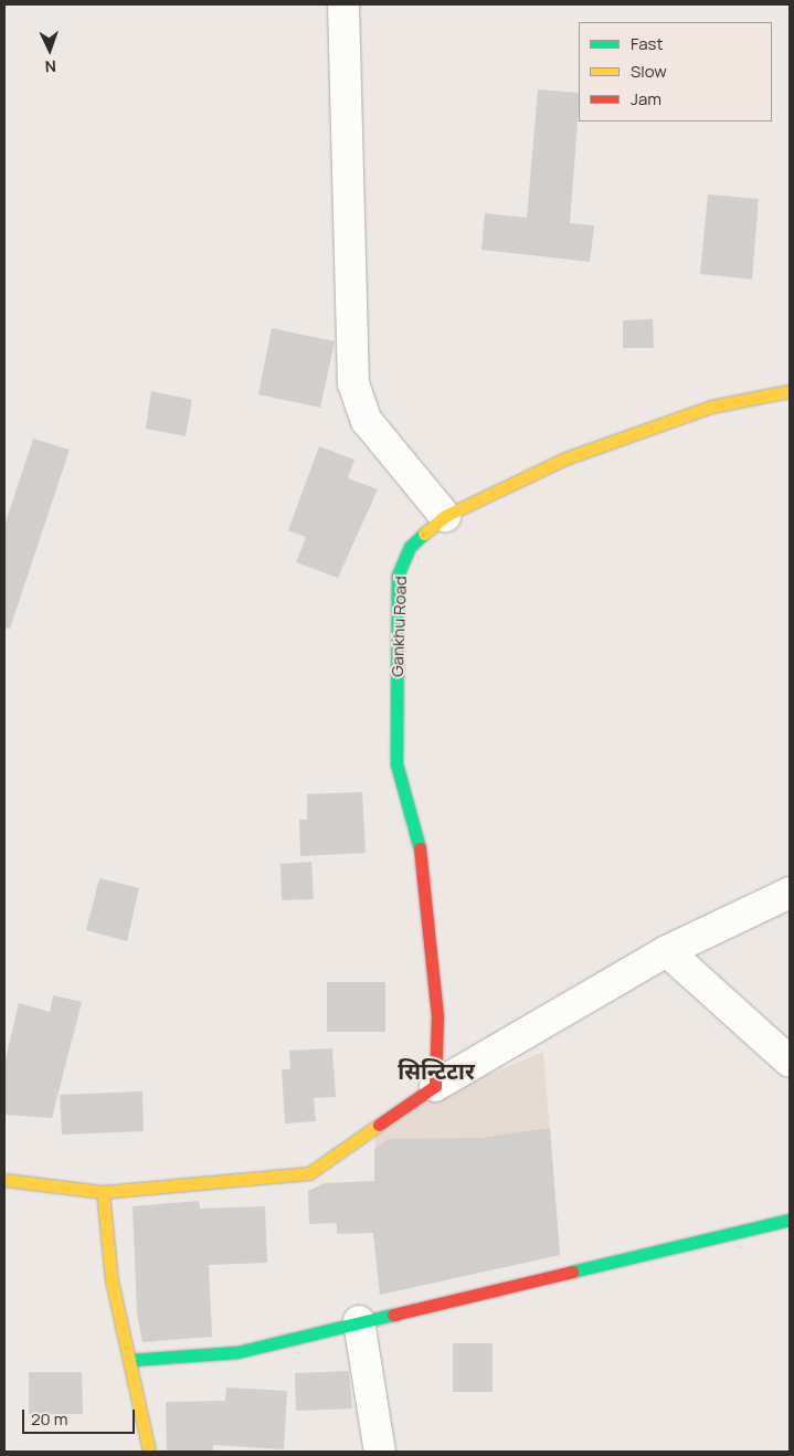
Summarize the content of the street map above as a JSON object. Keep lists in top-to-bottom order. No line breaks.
{"streets":{"main road":["Gankhu Road"]},"districts":["सिन्टिटार"],"legend":["Fast","Slow","Jam"],"scale_bar":"20 m","north":"bottom"}
